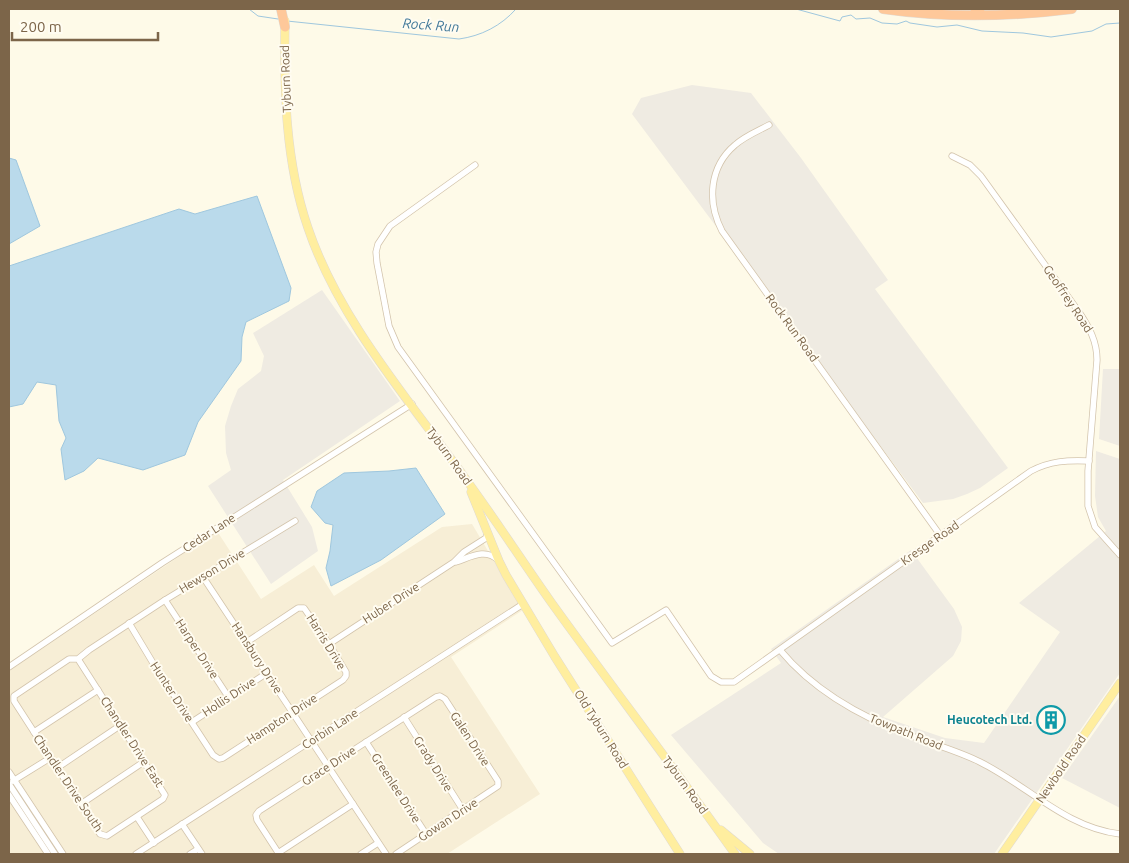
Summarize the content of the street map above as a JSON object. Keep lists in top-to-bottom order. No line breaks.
{"streets":{"main road":["Tyburn Road","Old Tyburn Road","Newbold Road"],"street":["Geoffrey Road","Rock Run Road","Cedar Lane","Kresge Road","Hewson Drive","Huber Drive","Harris Drive","Harper Drive","Hansbury Drive","Hunter Drive","Hollis Drive","Hampton Drive","Corbin Lane","Towpath Road","Galen Drive","Chandler Drive East","Grady Drive","Grace Drive","Chandler Drive South","Greenlee Drive","Gowan Drive"]},"crossings":[["Tyburn Road","Cedar Lane"],["Tyburn Road","Old Tyburn Road"],["Geoffrey Road","Kresge Road"],["Rock Run Road","Kresge Road"],["Kresge Road","Towpath Road"],["Hewson Drive","Harper Drive"],["Hewson Drive","Hansbury Drive"],["Hewson Drive","Hunter Drive"],["Hewson Drive","Chandler Drive East"],["Hewson Drive","Chandler Drive South"],["Huber Drive","Harris Drive"],["Huber Drive","Old Tyburn Road"],["Harris Drive","Hansbury Drive"],["Harris Drive","Hampton Drive"],["Harper Drive","Hollis Drive"],["Hansbury Drive","Hollis Drive"],["Hansbury Drive","Hampton Drive"],["Hansbury Drive","Corbin Lane"],["Hansbury Drive","Grace Drive"],["Hunter Drive","Hollis Drive"],["Hunter Drive","Hampton Drive"],["Corbin Lane","Old Tyburn Road"],["Towpath Road","Newbold Road"],["Galen Drive","Grace Drive"],["Galen Drive","Gowan Drive"],["Chandler Drive East","Chandler Drive South"],["Grady Drive","Grace Drive"],["Grady Drive","Gowan Drive"],["Grace Drive","Greenlee Drive"],["Greenlee Drive","Gowan Drive"]],"water":["Rock Run"],"places":{"building":["Heucotech Ltd."]},"scale_bar":"200 m"}
